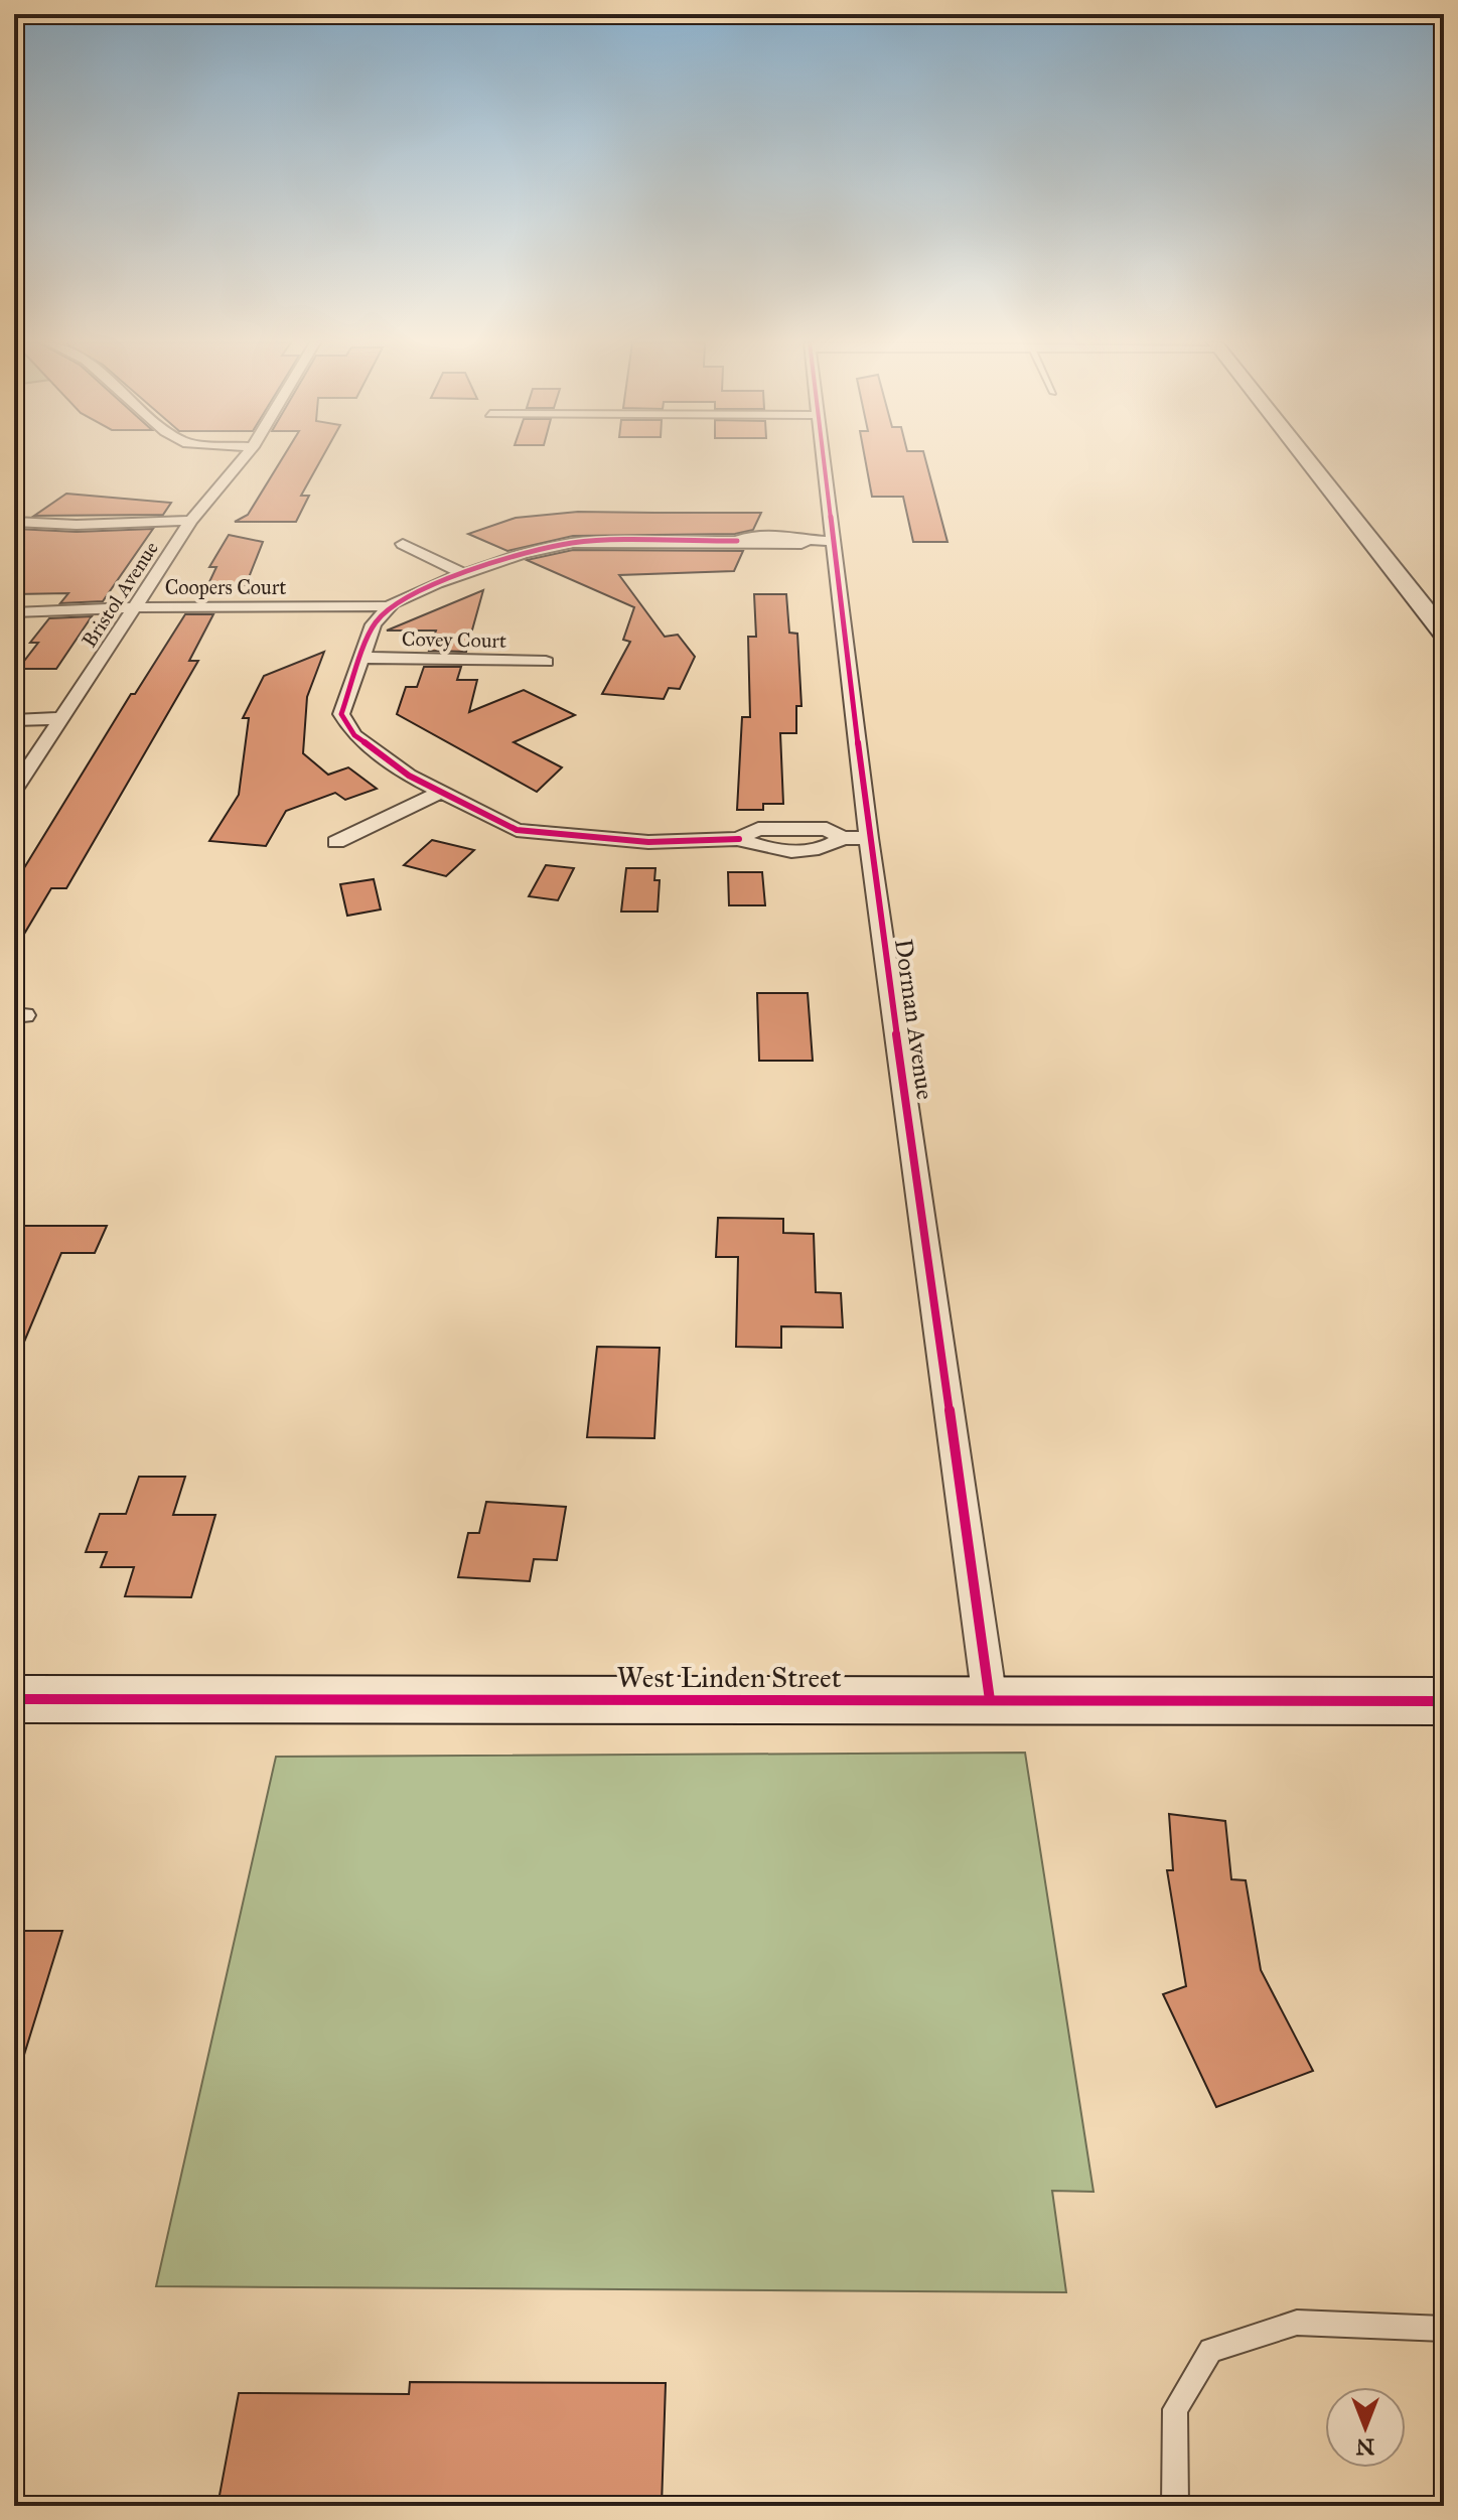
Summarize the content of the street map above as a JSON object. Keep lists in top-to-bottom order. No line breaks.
{"streets":{"main road":["West Linden Street"],"street":["Coopers Court","Bristol Avenue","Covey Court","Dorman Avenue"]},"crossings":[["Coopers Court","Bristol Avenue"],["Dorman Avenue","West Linden Street"]],"north":"bottom"}
